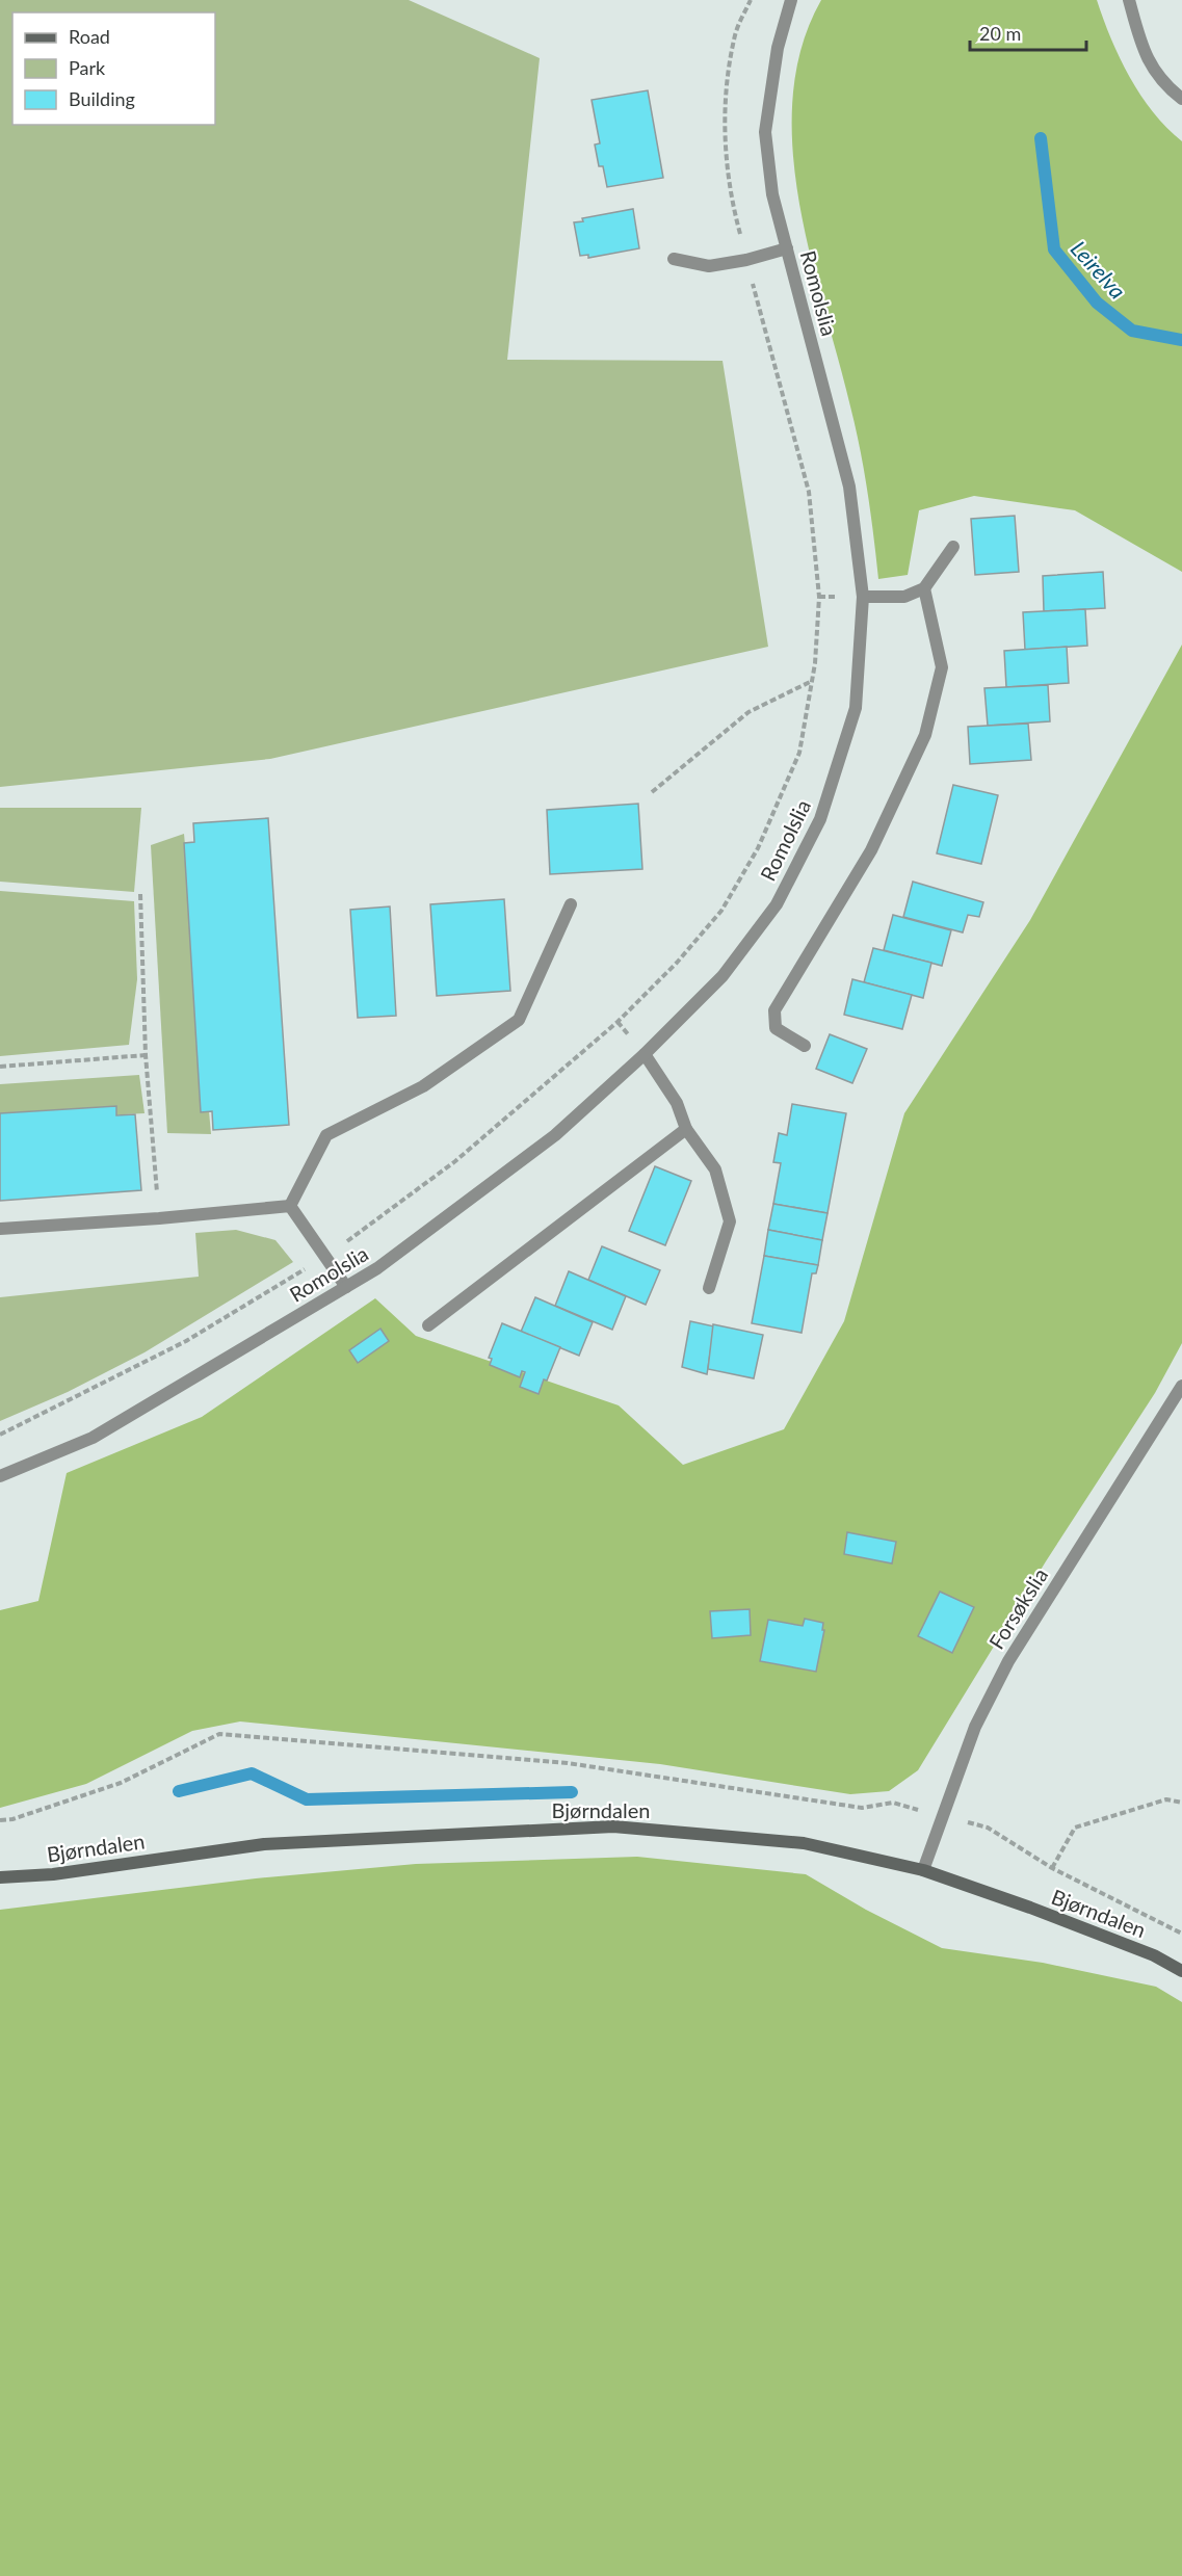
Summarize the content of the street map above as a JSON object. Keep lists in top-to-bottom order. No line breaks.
{"streets":{"main road":["Bjørndalen"],"street":["Romolslia","Forsøkslia"]},"crossings":[["Forsøkslia","Bjørndalen"]],"water":["Leirelva"],"legend":["Road","Park","Building"],"scale_bar":"20 m"}
